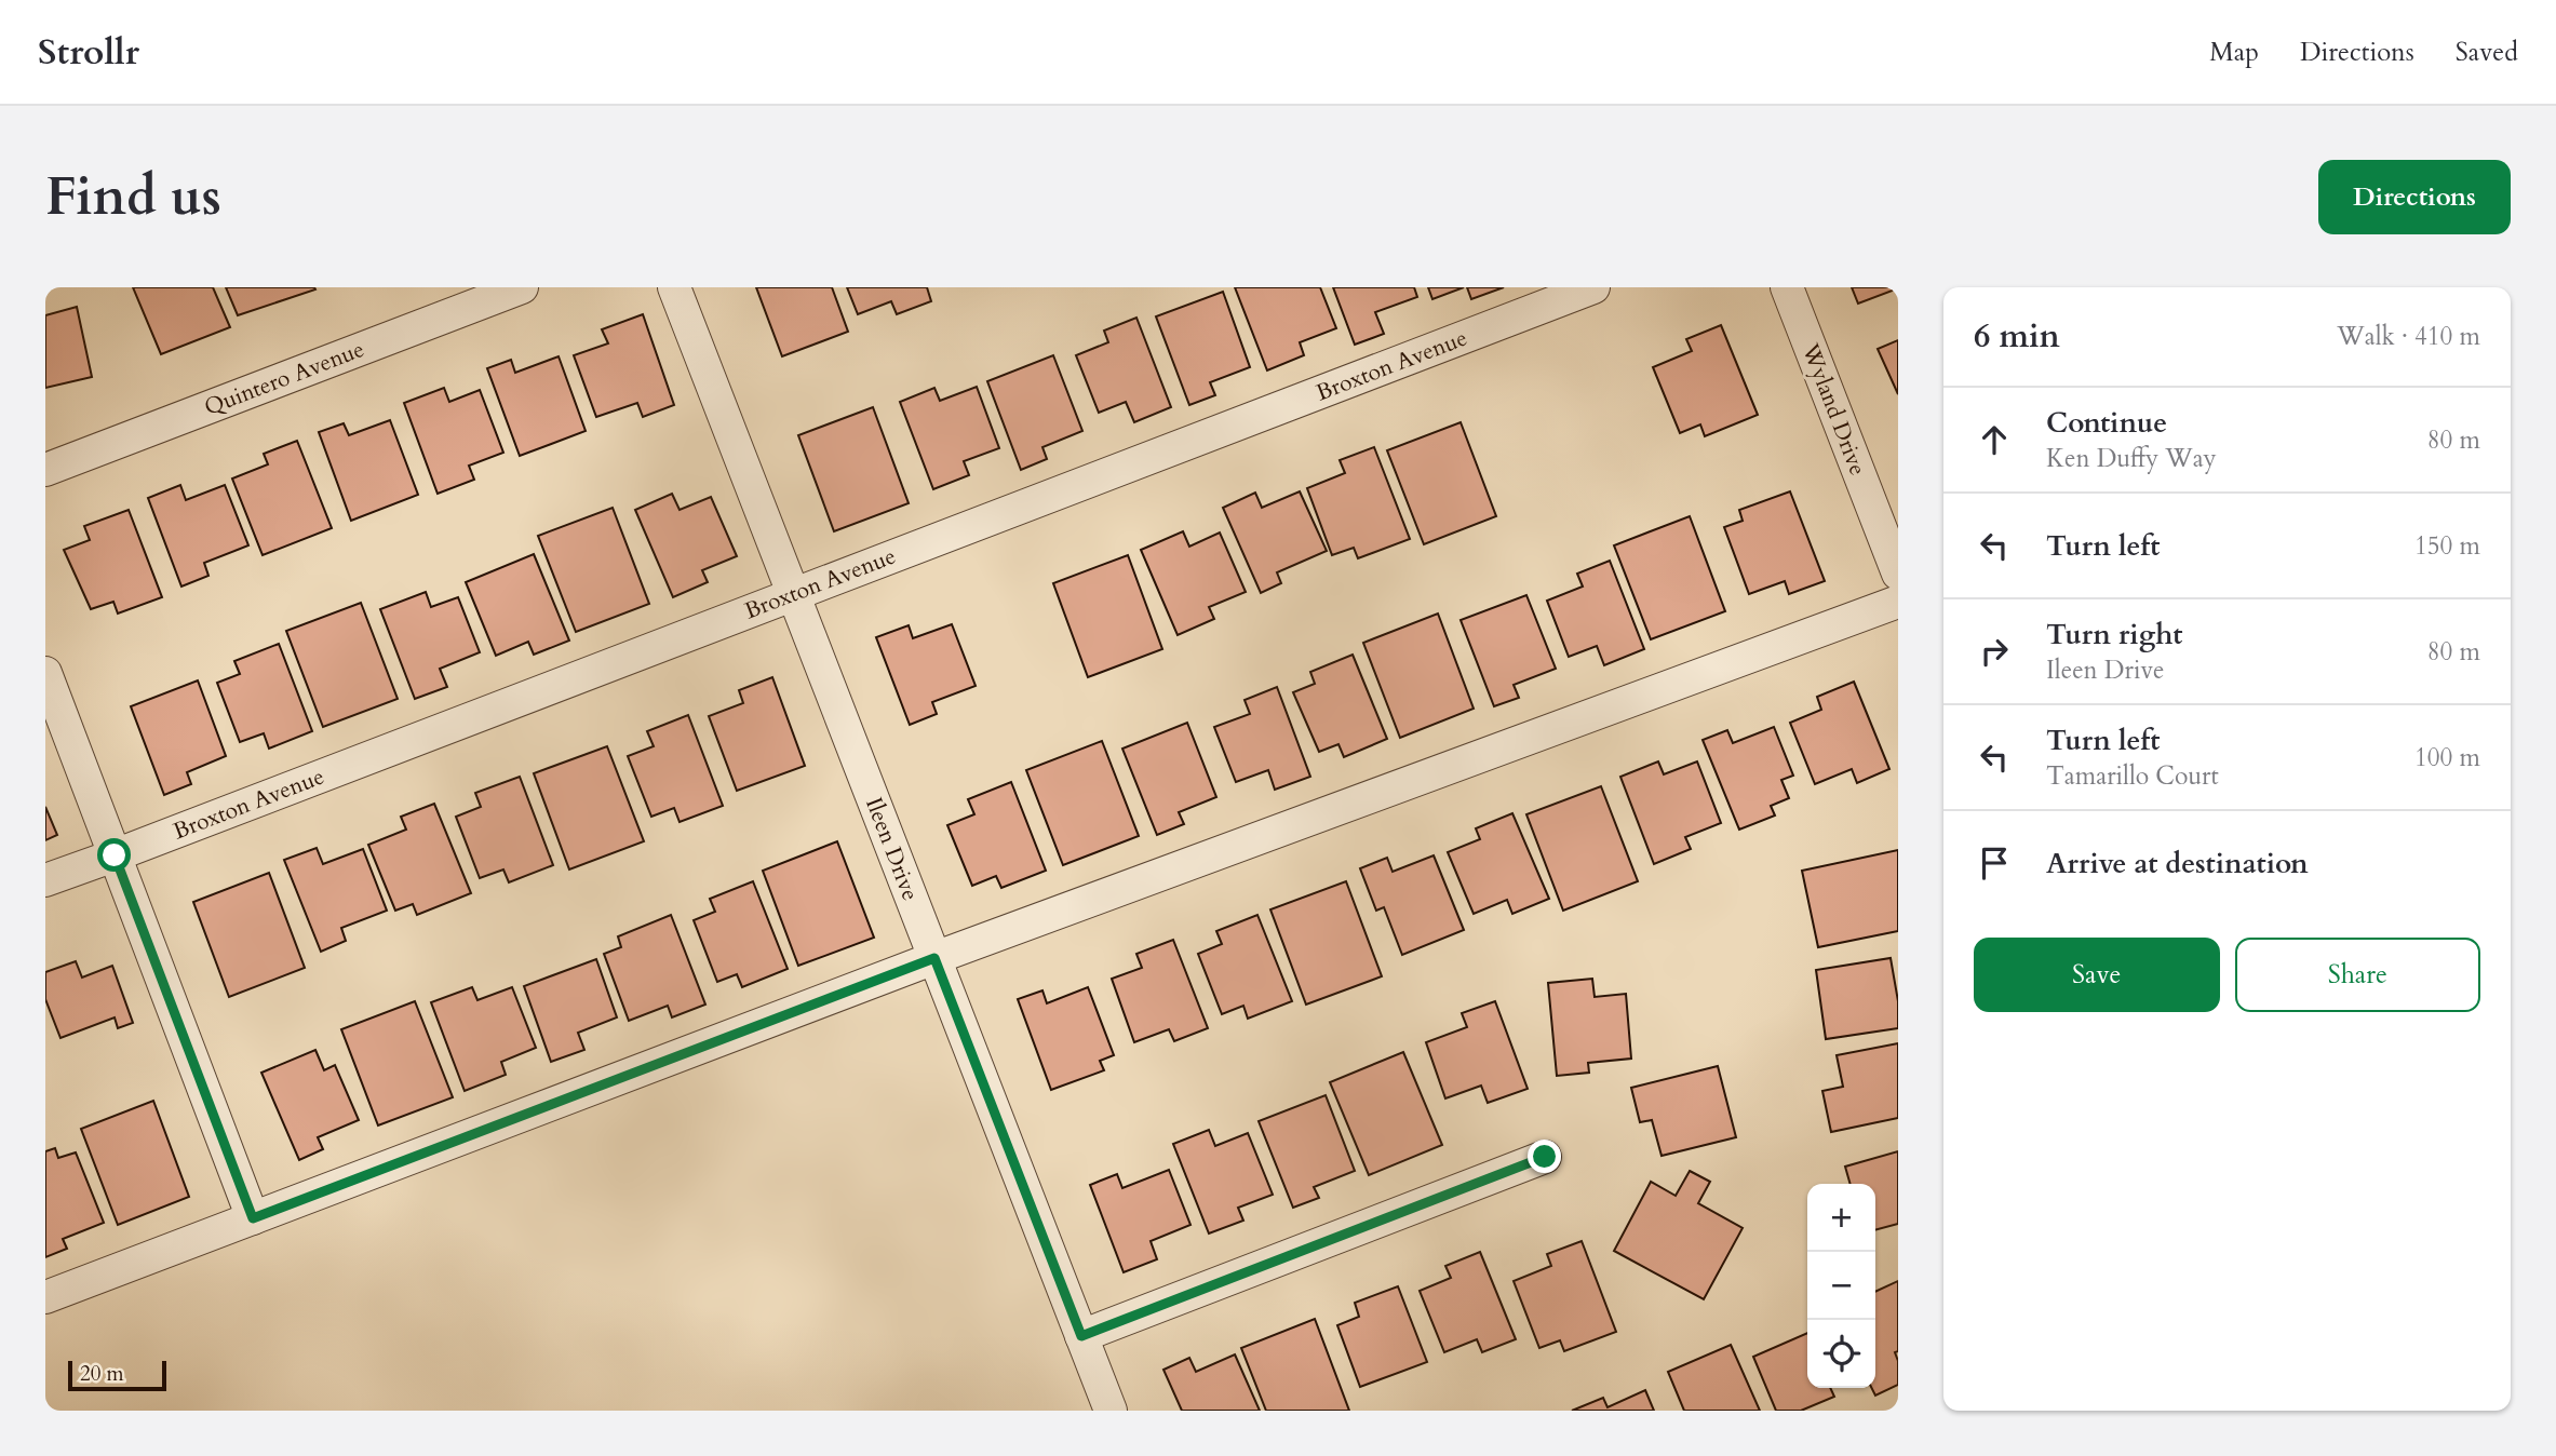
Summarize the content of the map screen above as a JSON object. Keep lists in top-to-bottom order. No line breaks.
{"streets":{"street":["Broxton Avenue","Quintero Avenue","Wyland Drive","Ileen Drive"]},"crossings":[["Broxton Avenue","Ileen Drive"]],"scale_bar":"20 m","page":{"header":"Strollr","nav":["Map","Directions","Saved"],"buttons":["Directions",["Save","Share"]],"title":"Find us","heading":["6 min","Walk · 410 m"],"list":[["Continue","Ken Duffy Way","80 m"],["Turn left","150 m"],["Turn right","Ileen Drive","80 m"],["Turn left","Tamarillo Court","100 m"],"Arrive at destination"],"map_buttons":["+","−"],"scale":"20 m"}}
